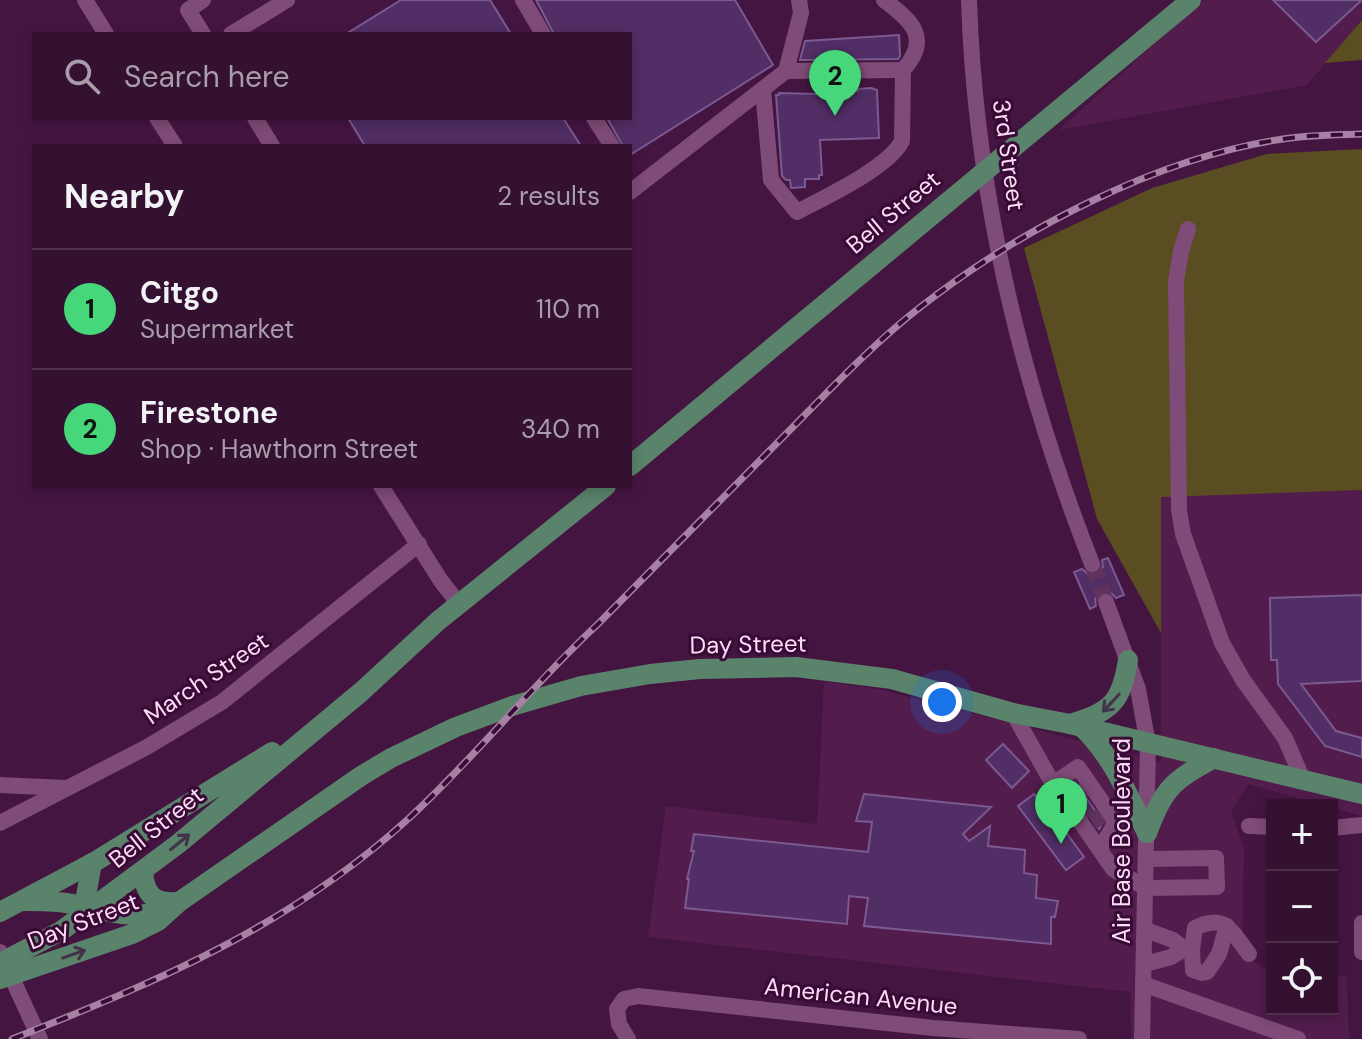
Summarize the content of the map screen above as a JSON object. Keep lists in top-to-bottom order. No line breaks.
{"streets":{"main road":["Bell Street","Day Street"],"street":["3rd Street","March Street","Air Base Boulevard","American Avenue"]},"crossings":[["Bell Street","Day Street"],["Day Street","Air Base Boulevard"]],"page":{"search":"Search here","pins":["2","1"],"heading":["Nearby","2 results"],"list":[{"mark":"1","name":"Citgo","note":"Supermarket","value":"110 m"},{"mark":"2","name":"Firestone","note":"Shop · Hawthorn Street","value":"340 m"}],"map_buttons":["+","−"]}}
